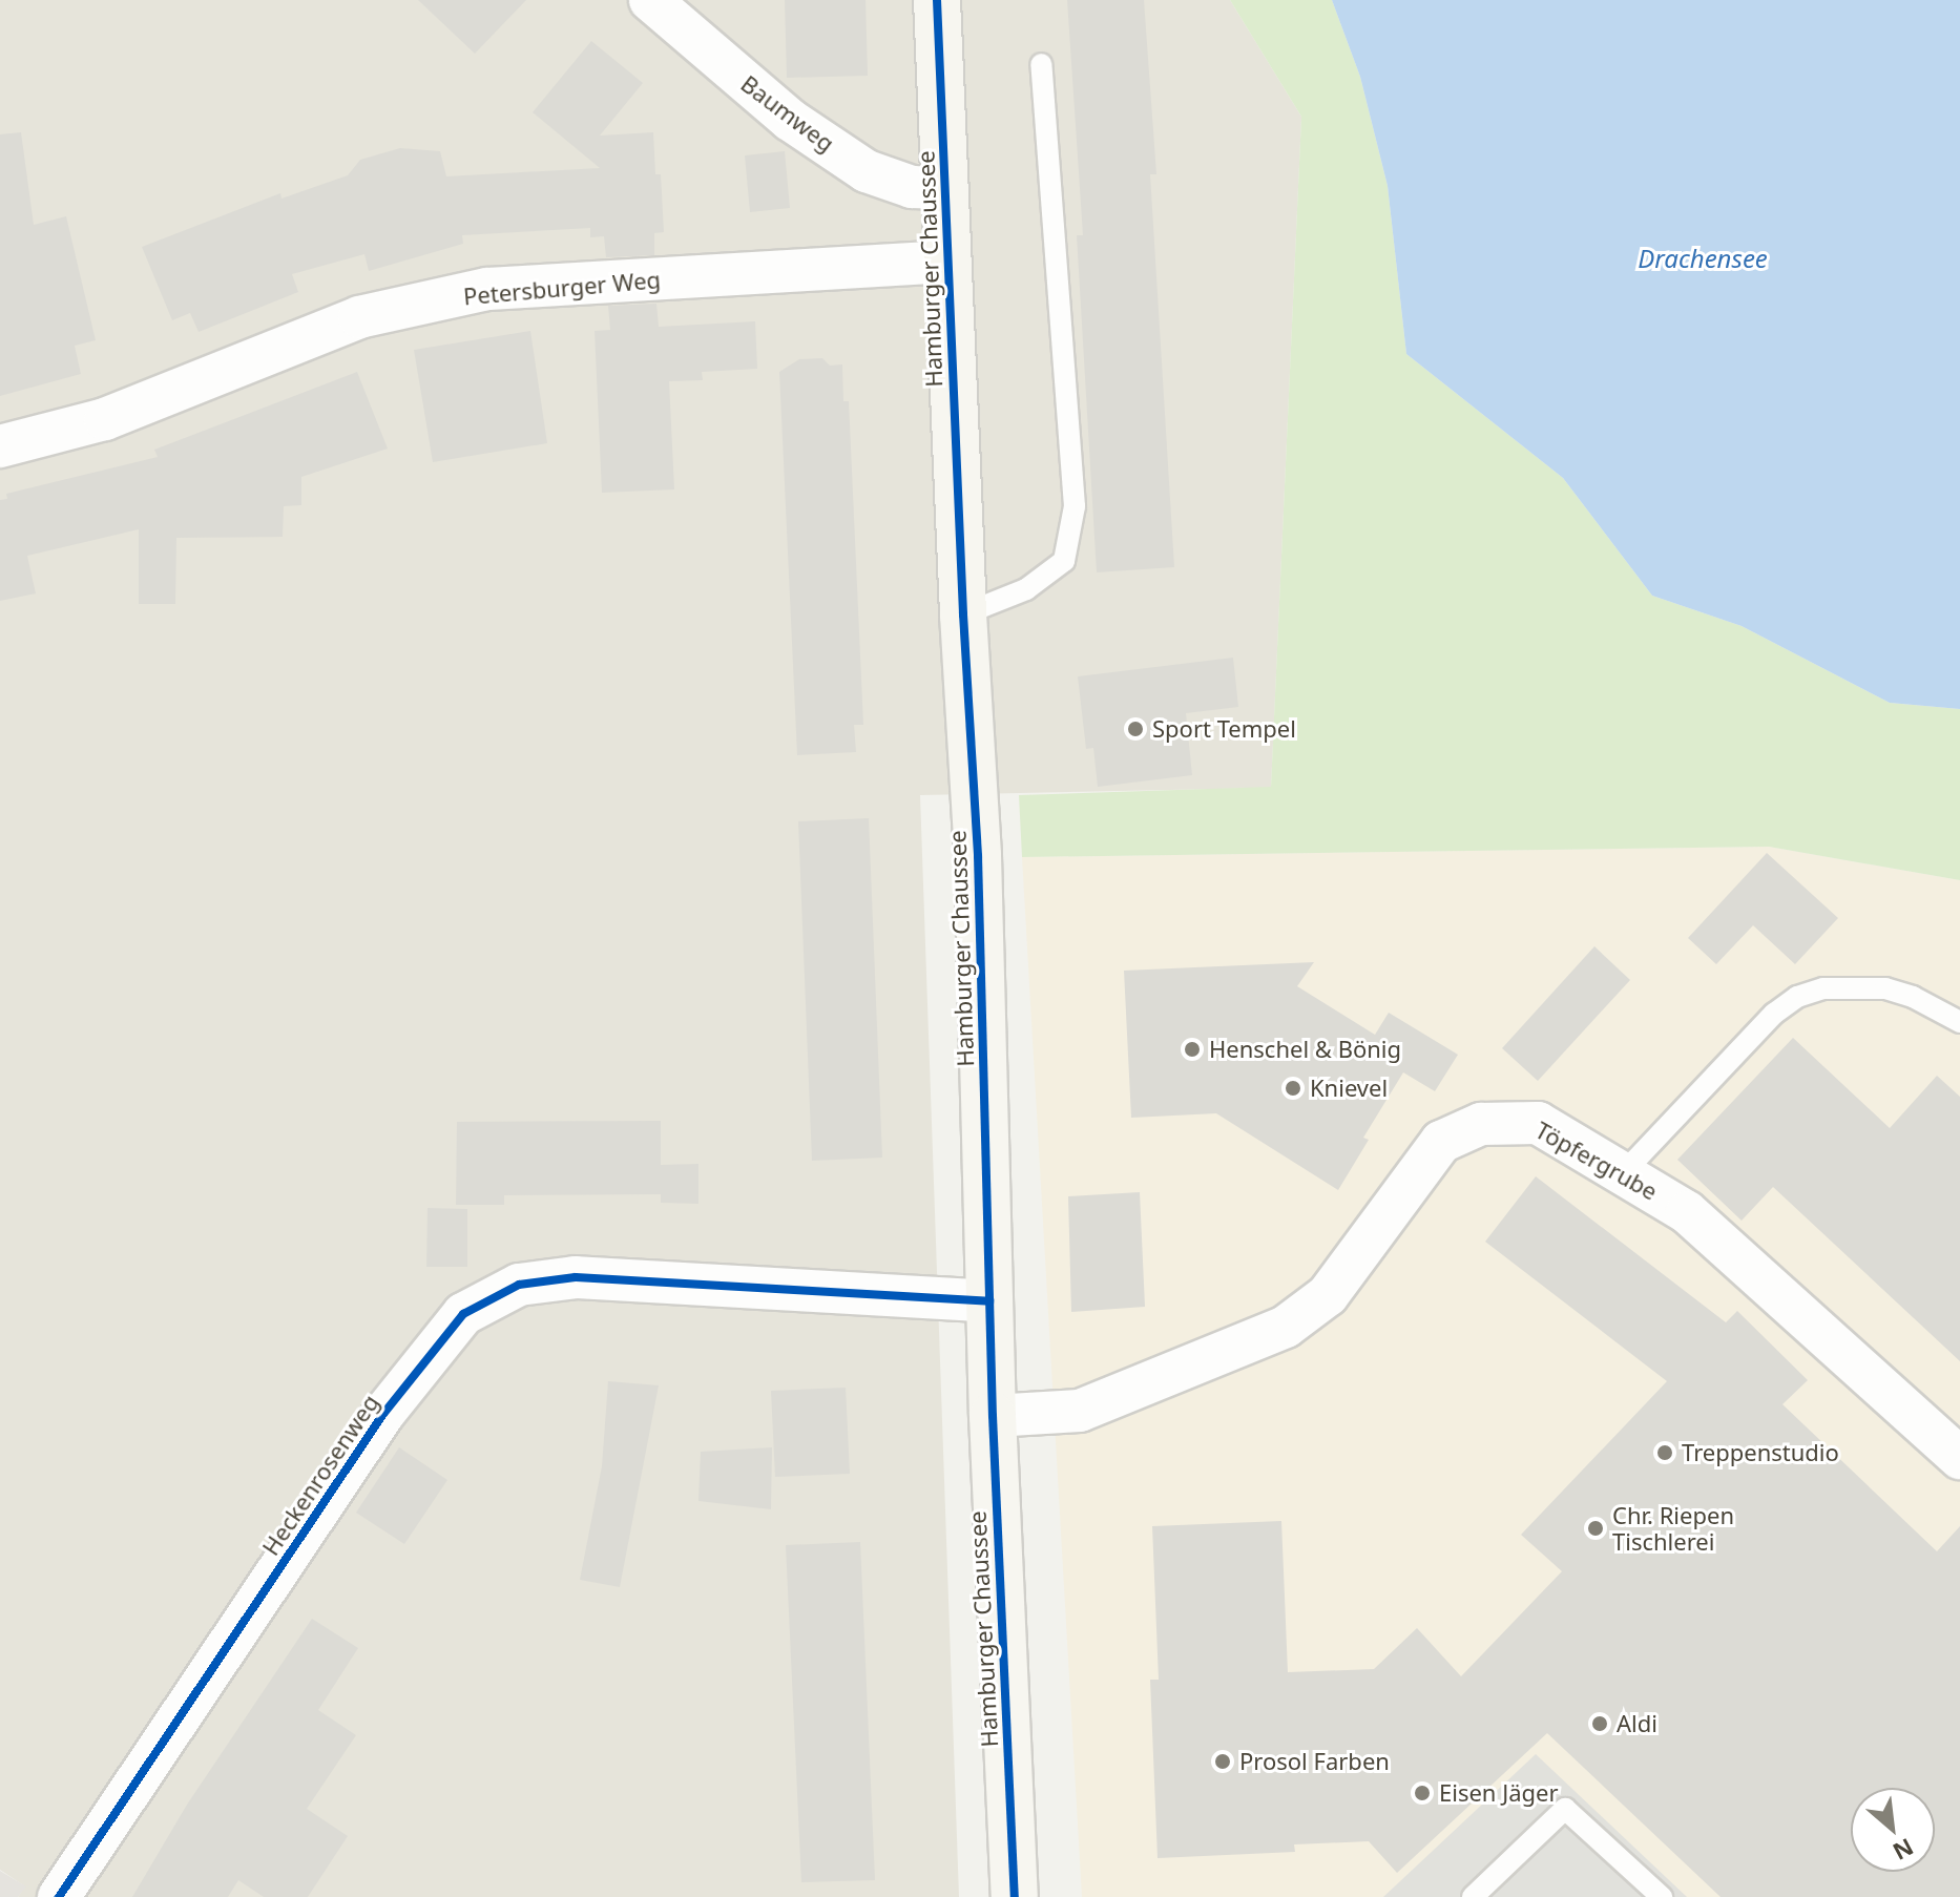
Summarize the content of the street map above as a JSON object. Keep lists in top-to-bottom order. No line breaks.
{"streets":{"main road":["Hamburger Chaussee"],"street":["Baumweg","Petersburger Weg","Töpfergrube","Heckenrosenweg"]},"crossings":[["Baumweg","Hamburger Chaussee"],["Hamburger Chaussee","Petersburger Weg"],["Hamburger Chaussee","Töpfergrube"],["Hamburger Chaussee","Heckenrosenweg"]],"water":["Drachensee"],"places":["Sport Tempel","Henschel & Bönig","Knievel","Treppenstudio","Chr. Riepen Tischlerei","Aldi","Prosol Farben","Eisen Jäger"],"north":"bottom right"}
